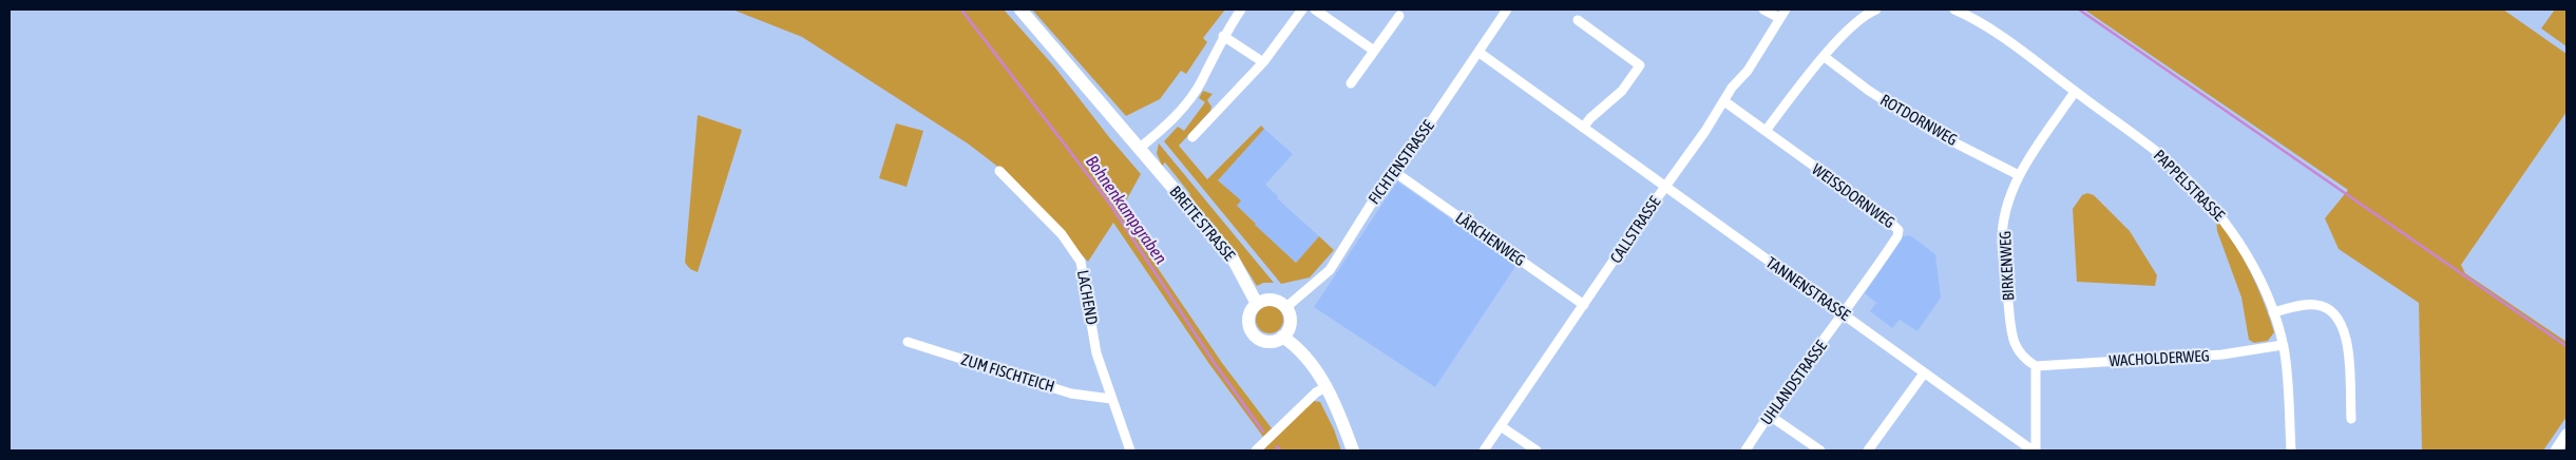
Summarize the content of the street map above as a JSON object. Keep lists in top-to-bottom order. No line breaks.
{"streets":{"main road":["BREITE STRASSE"],"street":["ROTDORNWEG","FICHTENSTRASSE","PAPPELSTRASSE","WEISSDORNWEG","CALLSTRASSE","LÄRCHENWEG","BIRKENWEG","TANNENSTRASSE","LACHEND","WACHOLDERWEG","ZUM FISCHTEICH","UHLANDSTRASSE"]},"crossings":[["ROTDORNWEG","BIRKENWEG"],["FICHTENSTRASSE","BREITE STRASSE"],["FICHTENSTRASSE","LÄRCHENWEG"],["FICHTENSTRASSE","TANNENSTRASSE"],["PAPPELSTRASSE","BIRKENWEG"],["PAPPELSTRASSE","WACHOLDERWEG"],["WEISSDORNWEG","CALLSTRASSE"],["WEISSDORNWEG","TANNENSTRASSE"],["WEISSDORNWEG","UHLANDSTRASSE"],["CALLSTRASSE","LÄRCHENWEG"],["CALLSTRASSE","TANNENSTRASSE"],["BIRKENWEG","WACHOLDERWEG"],["TANNENSTRASSE","UHLANDSTRASSE"],["LACHEND","ZUM FISCHTEICH"]],"water":["Bohnenkampgraben"]}
